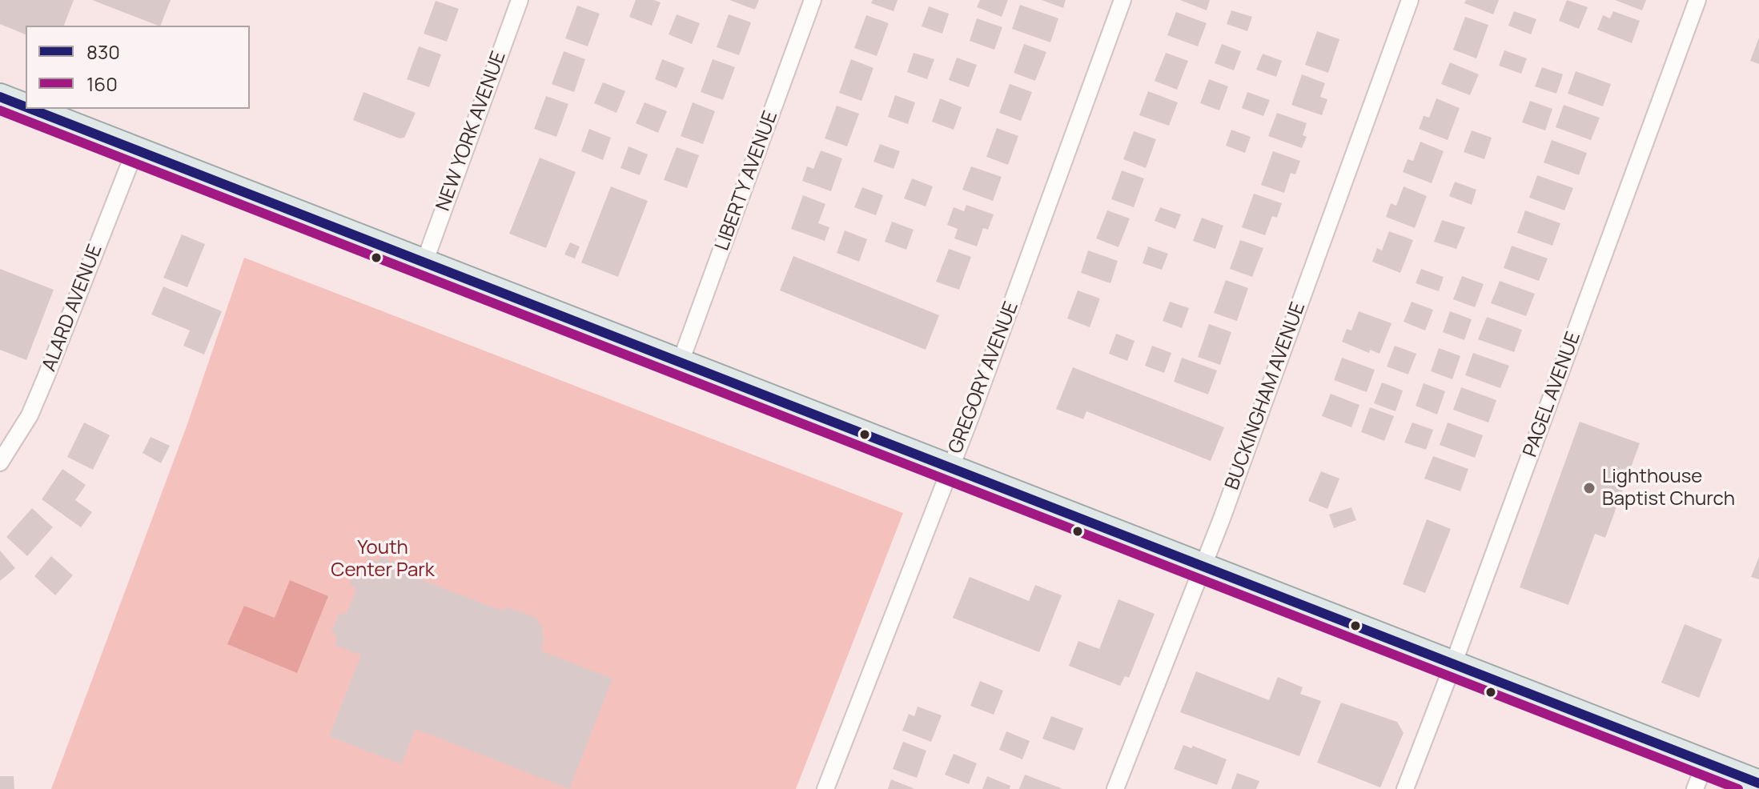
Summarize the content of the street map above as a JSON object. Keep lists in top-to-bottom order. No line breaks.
{"streets":{"street":["NEW YORK AVENUE","LIBERTY AVENUE","ALARD AVENUE","GREGORY AVENUE","PAGEL AVENUE","BUCKINGHAM AVENUE"]},"parks":["Youth Center Park"],"places":["Lighthouse Baptist Church"],"lines":["transit line 830","transit line 160"],"legend":["830","160"]}
